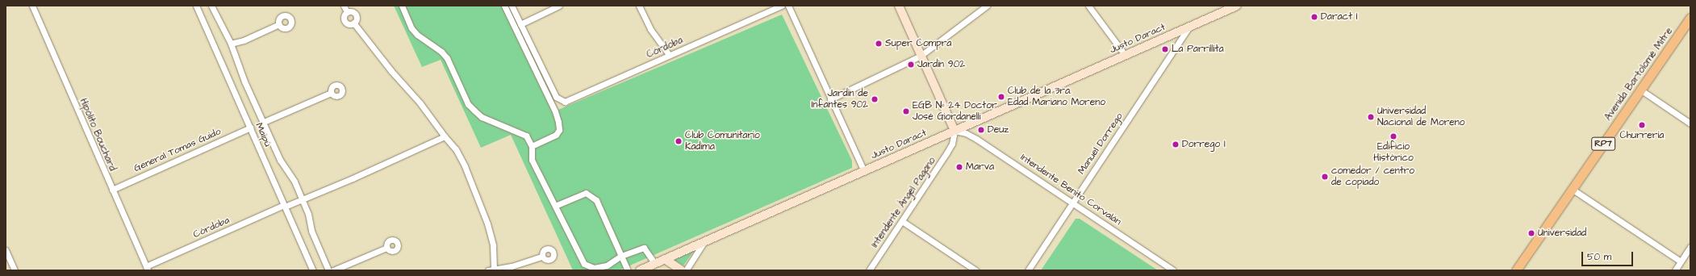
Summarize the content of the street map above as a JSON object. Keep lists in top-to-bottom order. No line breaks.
{"streets":{"main road":["Avenida Bartolomé Mitre","RP7"],"street":["Justo Daract","Córdoba","Hipólito Bouchard","Maipú","Manuel Dorrego","General Tomas Guido","Intendente Benito Corvalán","Intendente Ángel Pagano"]},"crossings":[["Justo Daract","Manuel Dorrego"],["Justo Daract","Intendente Benito Corvalán"],["Justo Daract","Intendente Ángel Pagano"],["Córdoba","Hipólito Bouchard"],["Córdoba","Maipú"],["Hipólito Bouchard","General Tomas Guido"],["Maipú","General Tomas Guido"],["Manuel Dorrego","Intendente Benito Corvalán"],["Intendente Benito Corvalán","Intendente Ángel Pagano"]],"places":["Daract I","Super Compra","La Parrillita","Jardín 902","Club de la 3ra. Edad Mariano Moreno","Jardín de Infantes 902","EGB Nº 24 Doctor José Giordanelli","Universidad Nacional de Moreno","Churrería","Deuz","Edificio Histórico","Club Comunitario Kadima","Dorrego I","Marva","comedor / centro de copiado","Universidad"],"scale_bar":"50 m"}
